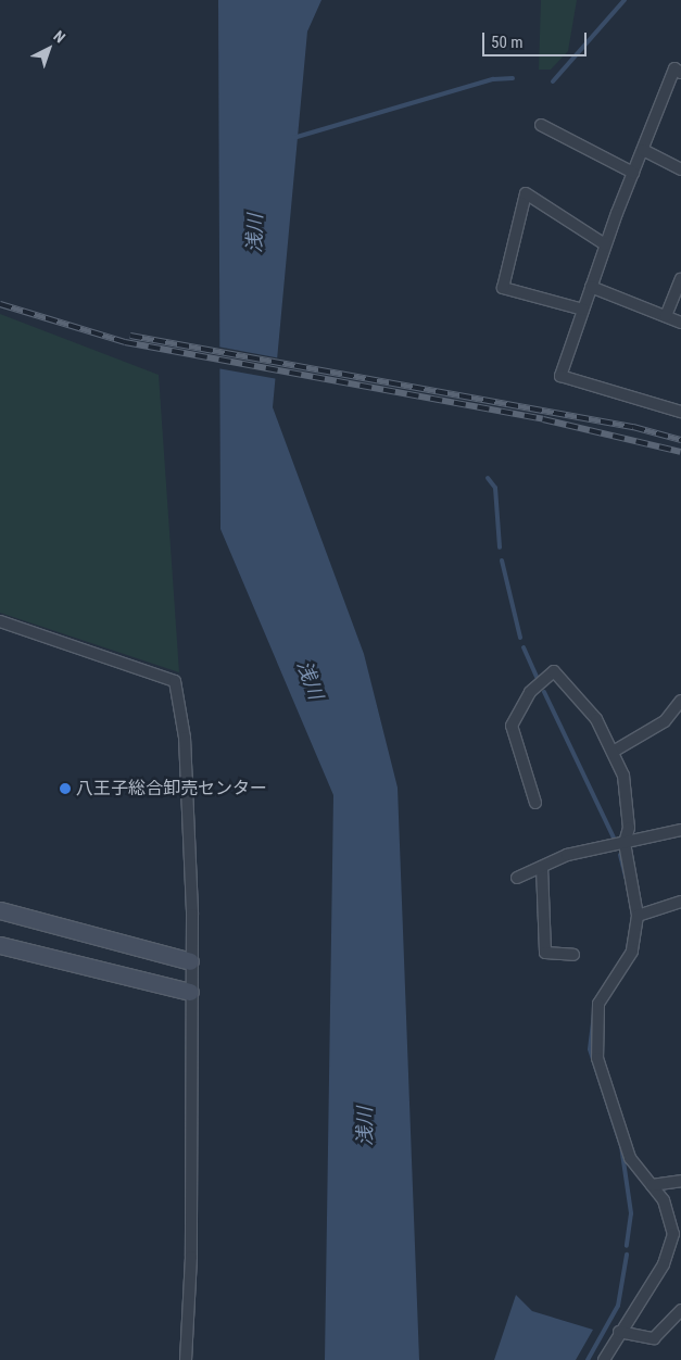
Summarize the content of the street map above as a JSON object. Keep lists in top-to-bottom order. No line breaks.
{"water":["浅川"],"places":["八王子総合卸売センター"],"scale_bar":"50 m","north":"top right"}
